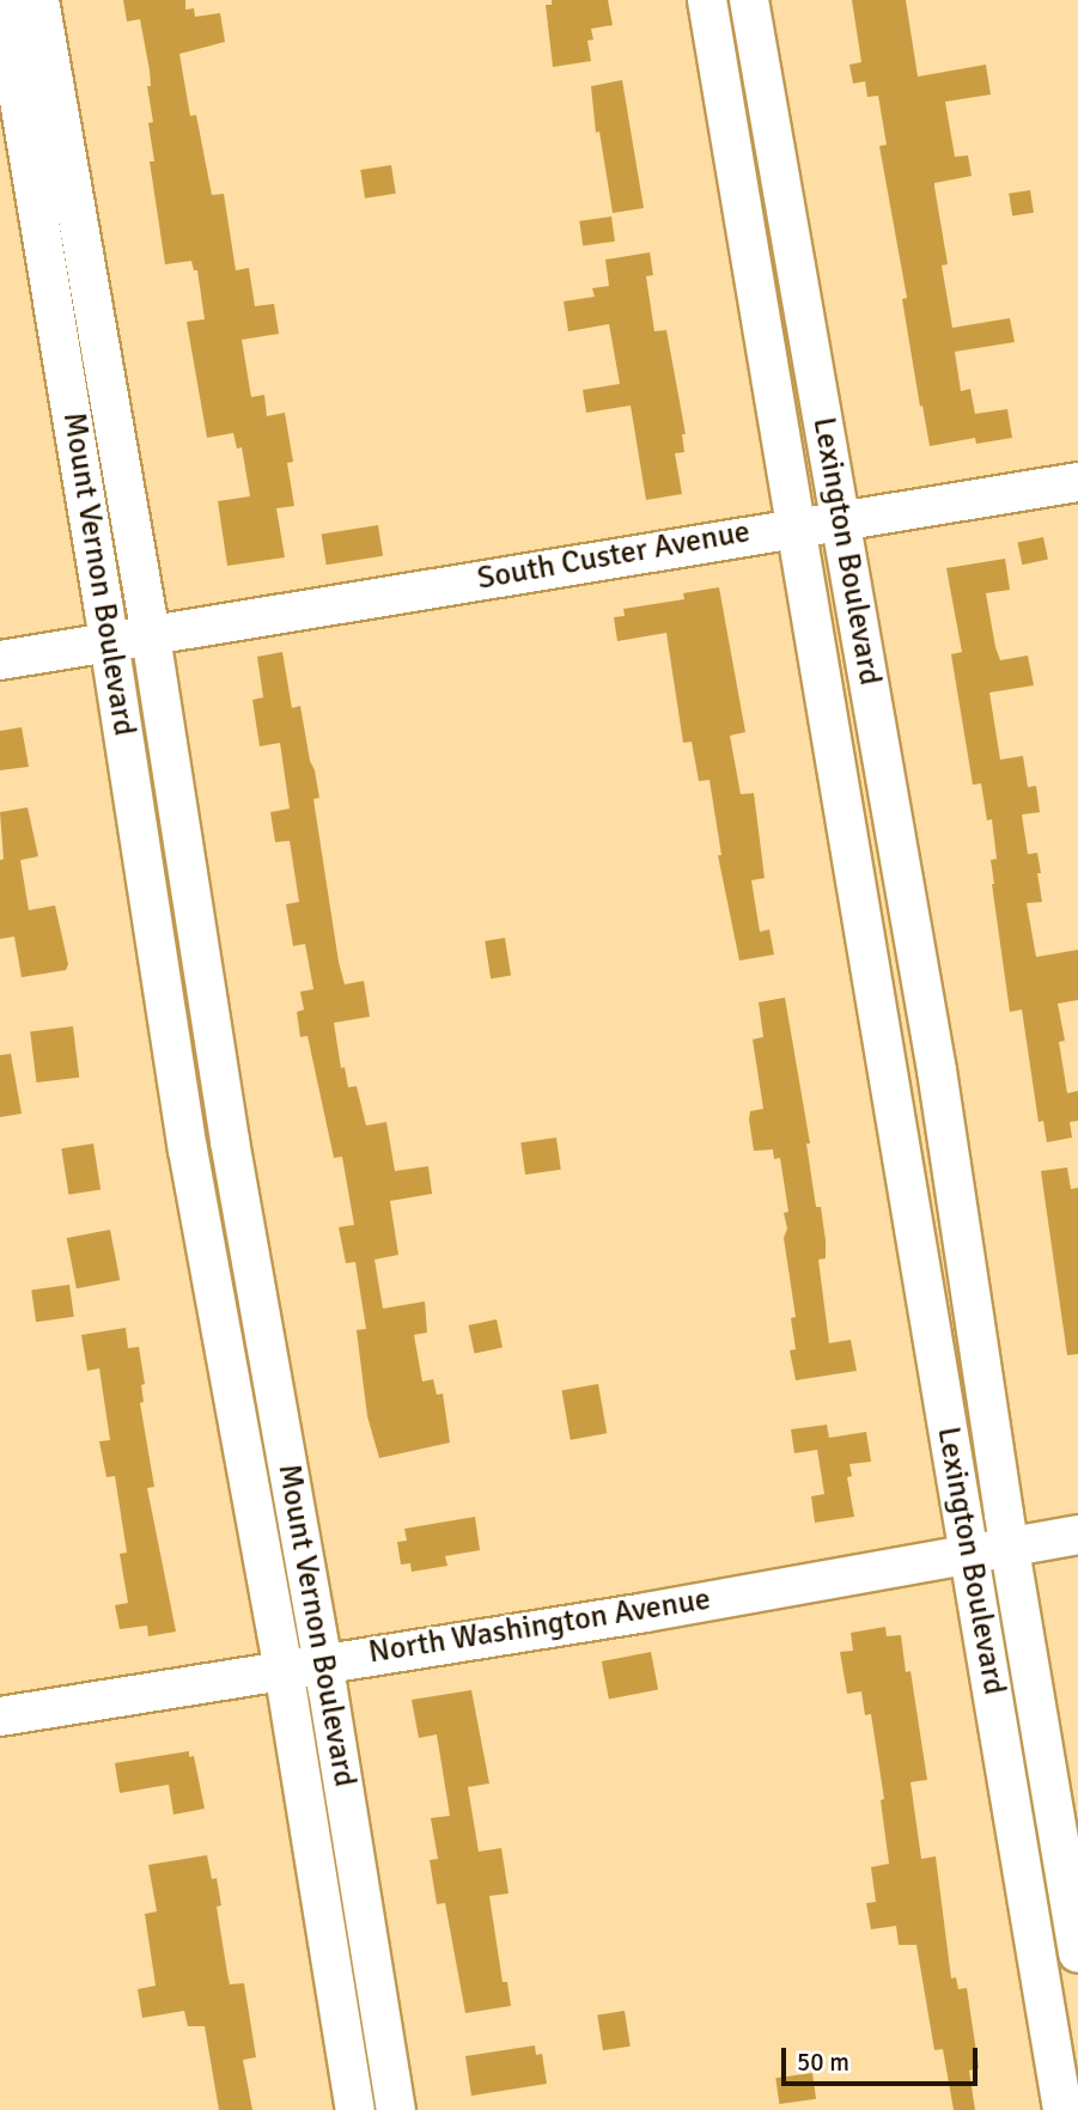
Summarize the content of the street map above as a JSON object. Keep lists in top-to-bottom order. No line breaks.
{"streets":{"street":["Lexington Boulevard","South Custer Avenue","Mount Vernon Boulevard","North Washington Avenue"]},"crossings":[["Lexington Boulevard","South Custer Avenue"],["Lexington Boulevard","North Washington Avenue"],["South Custer Avenue","Mount Vernon Boulevard"],["Mount Vernon Boulevard","North Washington Avenue"]],"scale_bar":"50 m"}
